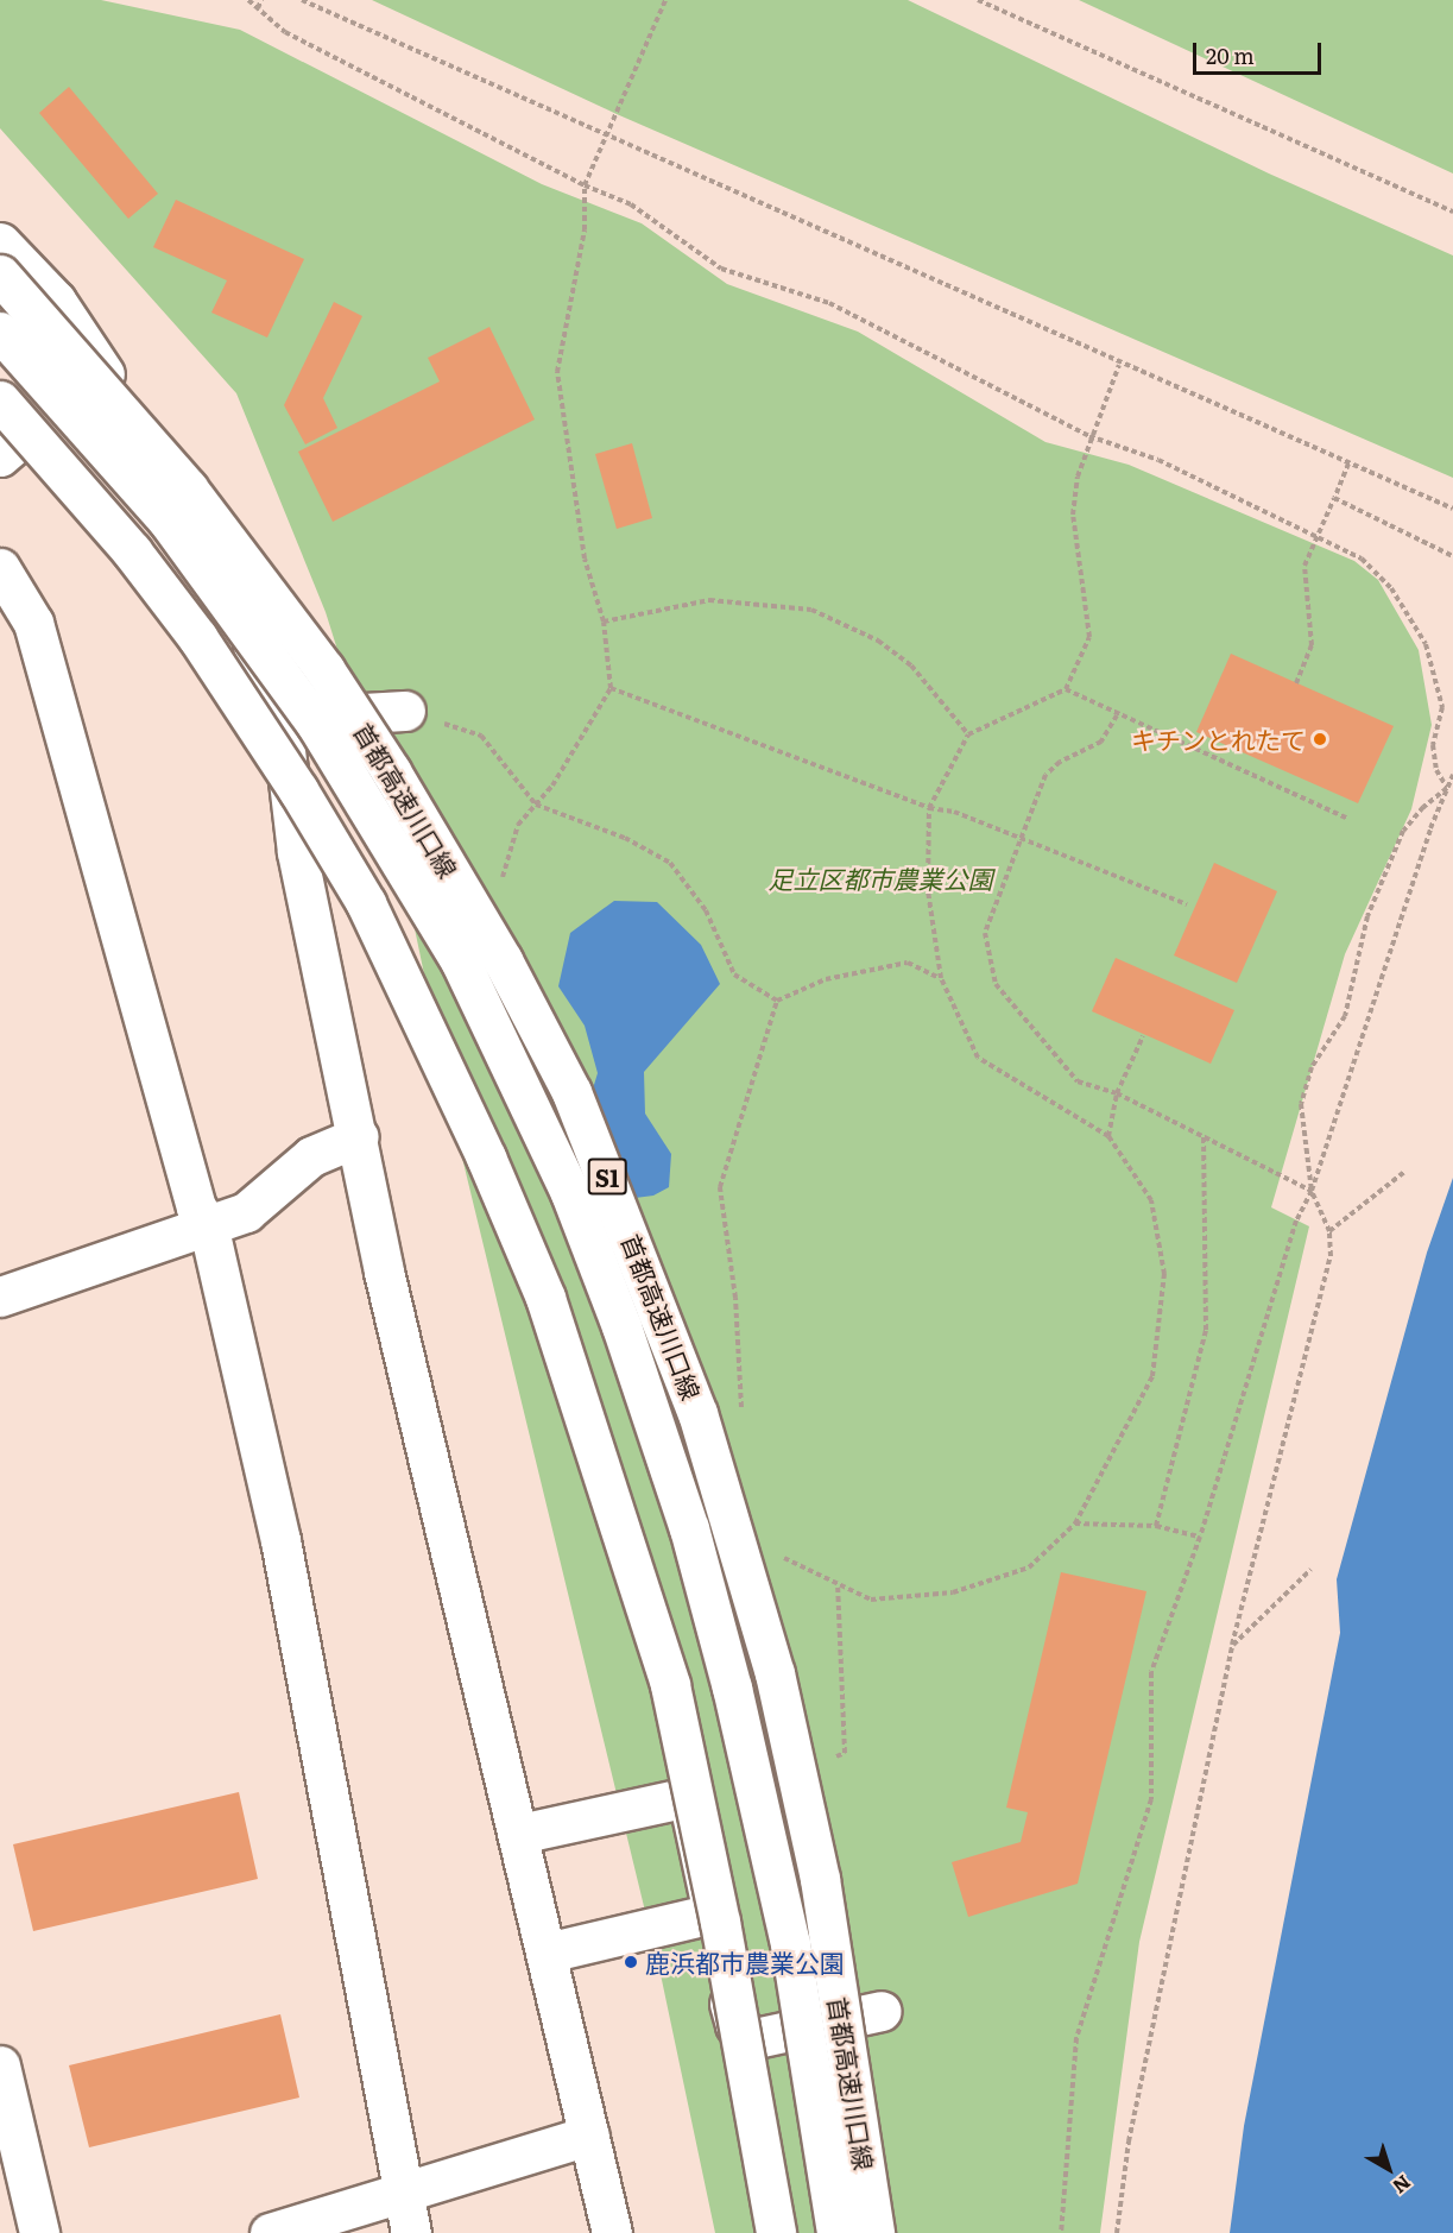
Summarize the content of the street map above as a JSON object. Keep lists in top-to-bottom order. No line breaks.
{"streets":{"main road":["首都高速川口線","S1"]},"parks":["足立区都市農業公園"],"places":["キチンとれたて","鹿浜都市農業公園"],"scale_bar":"20 m","north":"bottom right"}
